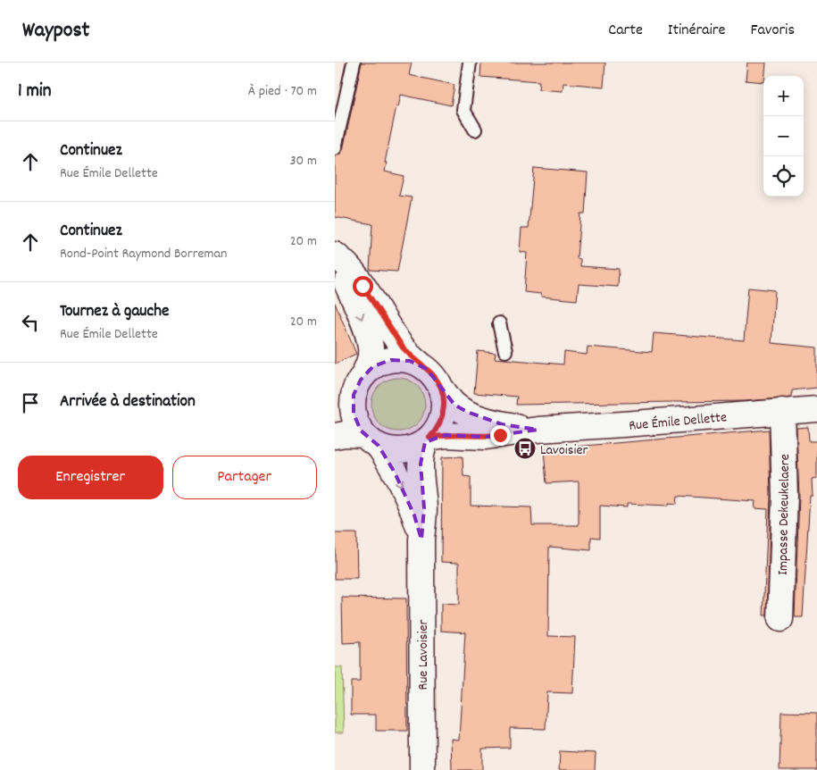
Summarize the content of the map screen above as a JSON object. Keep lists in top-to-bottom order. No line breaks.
{"streets":{"street":["Rue Émile Dellette","Impasse Dekeukelaere","Rue Lavoisier"]},"crossings":[["Rue Émile Dellette","Impasse Dekeukelaere"],["Rue Émile Dellette","Rue Lavoisier"]],"places":{"bus stop":["Lavoisier"]},"page":{"header":"Waypost","nav":["Carte","Itinéraire","Favoris"],"heading":["1 min","À pied · 70 m"],"map_buttons":["+","−"],"list":[["Continuez","Rue Émile Dellette","30 m"],["Continuez","Rond-Point Raymond Borreman","20 m"],["Tournez à gauche","Rue Émile Dellette","20 m"],"Arrivée à destination"],"buttons":["Enregistrer","Partager"]}}
